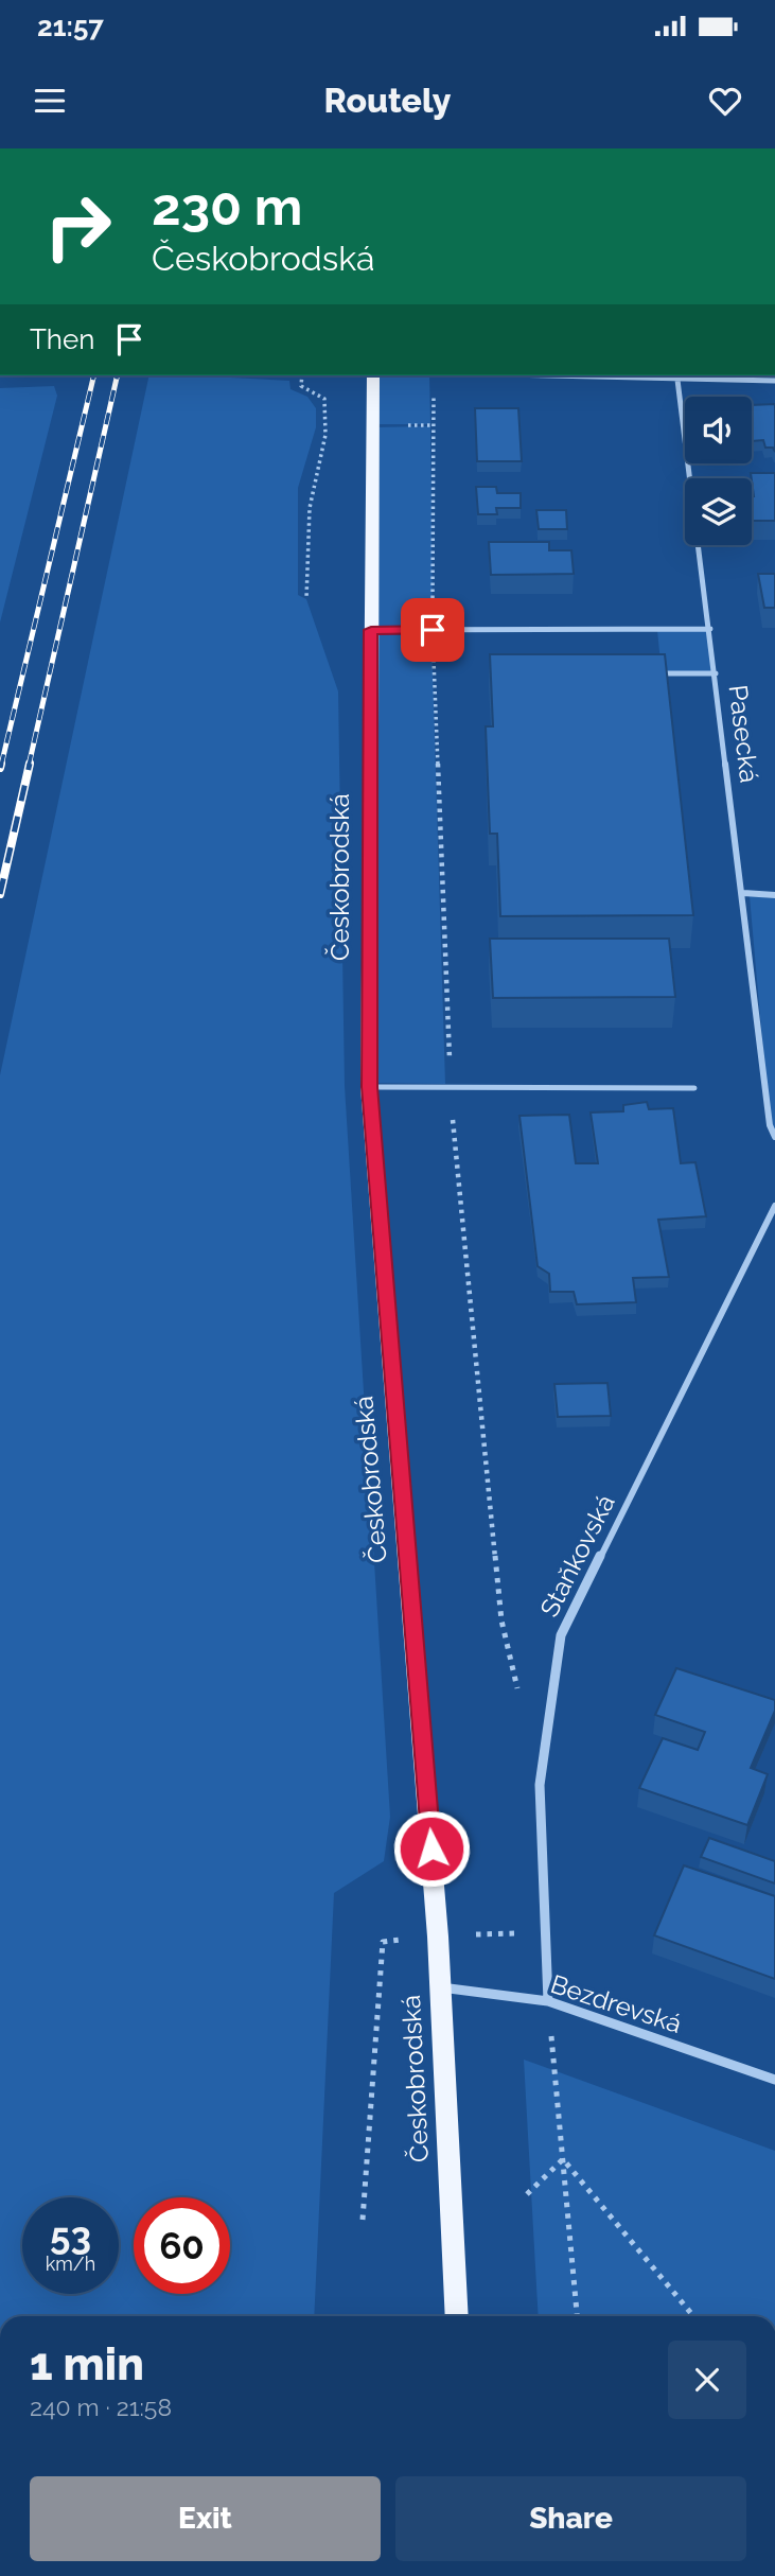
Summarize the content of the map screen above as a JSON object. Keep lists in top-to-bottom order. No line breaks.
{"streets":{"main road":["Českobrodská"],"street":["Pasecká","Staňkovská","Bezdrevská"]},"crossings":[["Českobrodská","Bezdrevská"],["Staňkovská","Bezdrevská"]],"page":{"status":"21:57","header":"Routely","turn":["230 m","Českobrodská"],"then":"Then","speed":"53 km/h","limit":"60","heading":["1 min","240 m · 21:58"],"buttons":["Exit","Share"]}}
